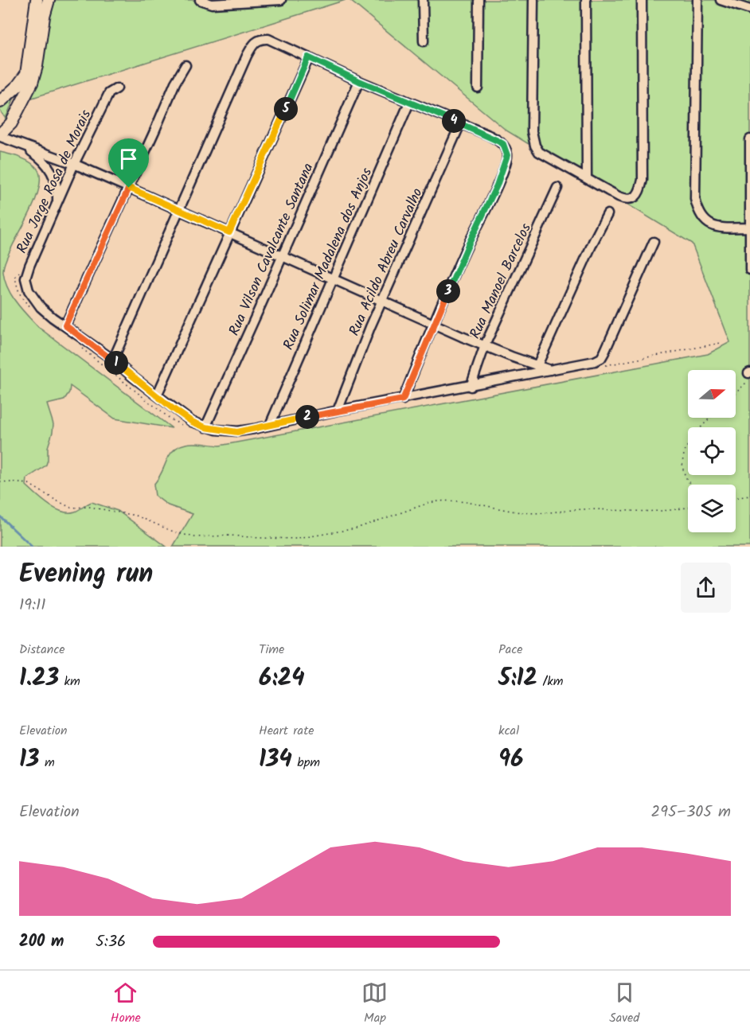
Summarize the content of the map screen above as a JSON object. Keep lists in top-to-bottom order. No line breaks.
{"streets":{"street":["Rua Jorge Rosa de Morais","Rua Vilson Cavalcante Santana","Rua Solimar Madalena dos Anjos","Rua Acildo Abreu Carvalho","Rua Manoel Barcelos"]},"north":"right","page":{"pins":["5","4","3","1","2"],"heading":["Evening run","19:11"],"stats":[["Distance","1.23 km"],["Time","6:24"],["Pace","5:12 /km"],["Elevation","13 m"],["Heart rate","134 bpm"],["kcal","96"]],"chart":["Elevation","295–305 m"],"list":[{"name":"200 m","note":"5:36"}],"tabs":["Home","Map","Saved"]}}
